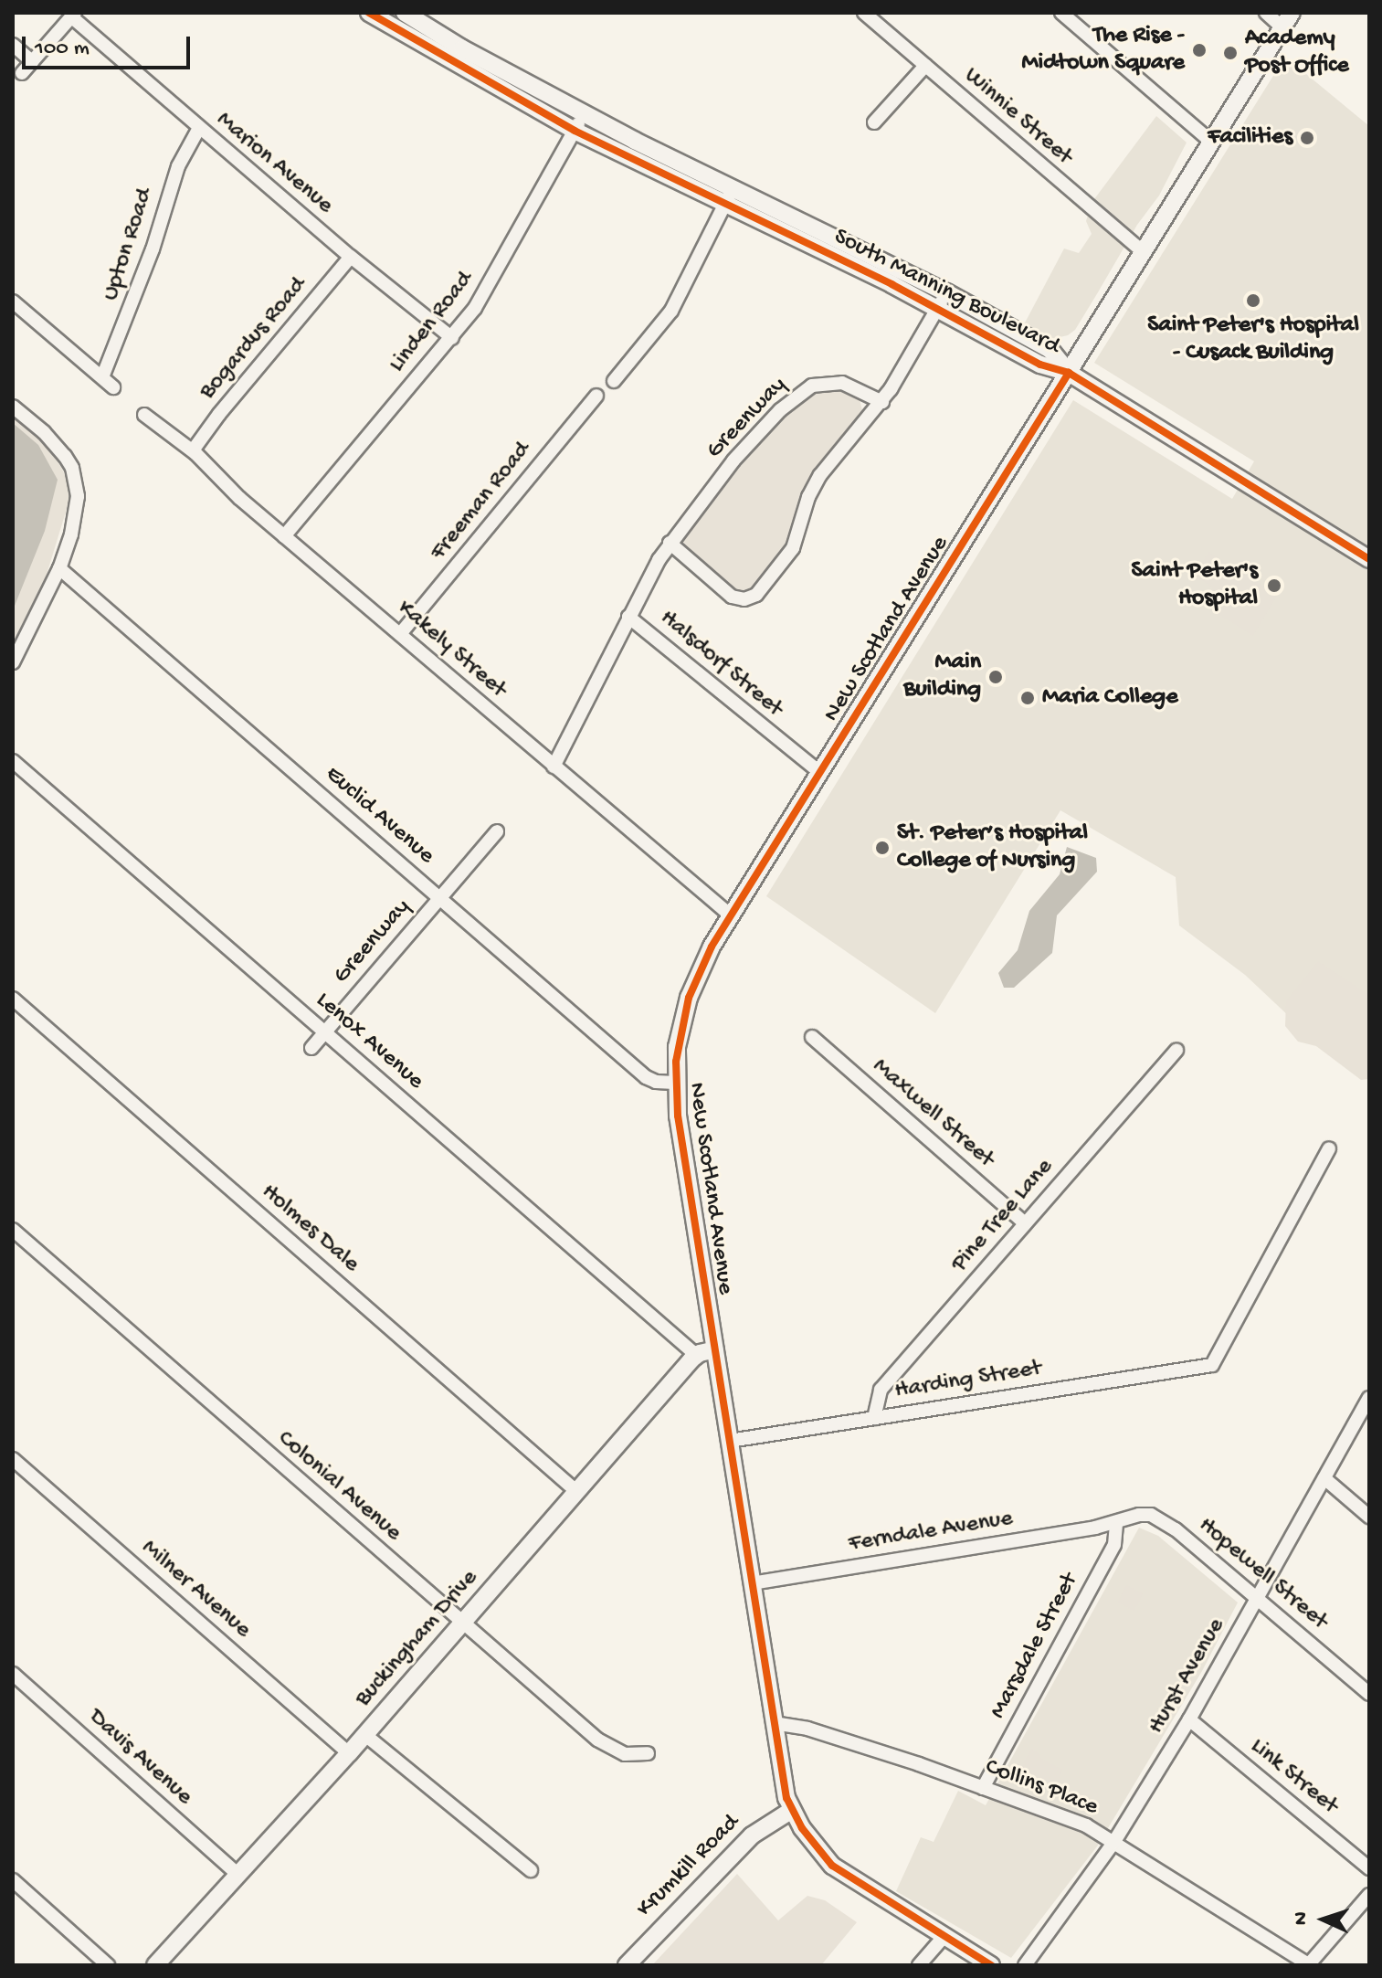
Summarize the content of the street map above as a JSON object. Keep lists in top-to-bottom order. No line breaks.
{"streets":{"street":["Winnie Street","Marion Avenue","Upton Road","South Manning Boulevard","Linden Road","Bogardus Road","Greenway","Freeman Road","New Scotland Avenue","Kakely Street","Halsdorf Street","Euclid Avenue","Lenox Avenue","Maxwell Street","Pine Tree Lane","Holmes Dale","Harding Street","Colonial Avenue","Ferndale Avenue","Hopewell Street","Milner Avenue","Buckingham Drive","Marsdale Street","Hurst Avenue","Davis Avenue","Link Street","Collins Place","Krumkill Road"]},"crossings":[["Winnie Street","New Scotland Avenue"],["Marion Avenue","Upton Road"],["Marion Avenue","Linden Road"],["Marion Avenue","Bogardus Road"],["South Manning Boulevard","Linden Road"],["South Manning Boulevard","New Scotland Avenue"],["Linden Road","Kakely Street"],["Bogardus Road","Kakely Street"],["Greenway","Kakely Street"],["Greenway","Halsdorf Street"],["Greenway","Euclid Avenue"],["Greenway","Lenox Avenue"],["Freeman Road","Kakely Street"],["New Scotland Avenue","Kakely Street"],["New Scotland Avenue","Halsdorf Street"],["New Scotland Avenue","Euclid Avenue"],["New Scotland Avenue","Harding Street"],["New Scotland Avenue","Ferndale Avenue"],["New Scotland Avenue","Collins Place"],["New Scotland Avenue","Krumkill Road"],["Lenox Avenue","Buckingham Drive"],["Maxwell Street","Pine Tree Lane"],["Pine Tree Lane","Harding Street"],["Holmes Dale","Buckingham Drive"],["Colonial Avenue","Buckingham Drive"],["Ferndale Avenue","Hopewell Street"],["Ferndale Avenue","Marsdale Street"],["Hopewell Street","Marsdale Street"],["Hopewell Street","Hurst Avenue"],["Milner Avenue","Buckingham Drive"],["Buckingham Drive","Davis Avenue"],["Marsdale Street","Collins Place"],["Hurst Avenue","Link Street"],["Hurst Avenue","Collins Place"]],"places":["The Rise - Midtown Square","Academy Post Office","Facilities","Saint Peter's Hospital - Cusack Building","Saint Peter's Hospital","Main Building","Maria College","St. Peter’s Hospital College of Nursing"],"scale_bar":"100 m","north":"left"}
